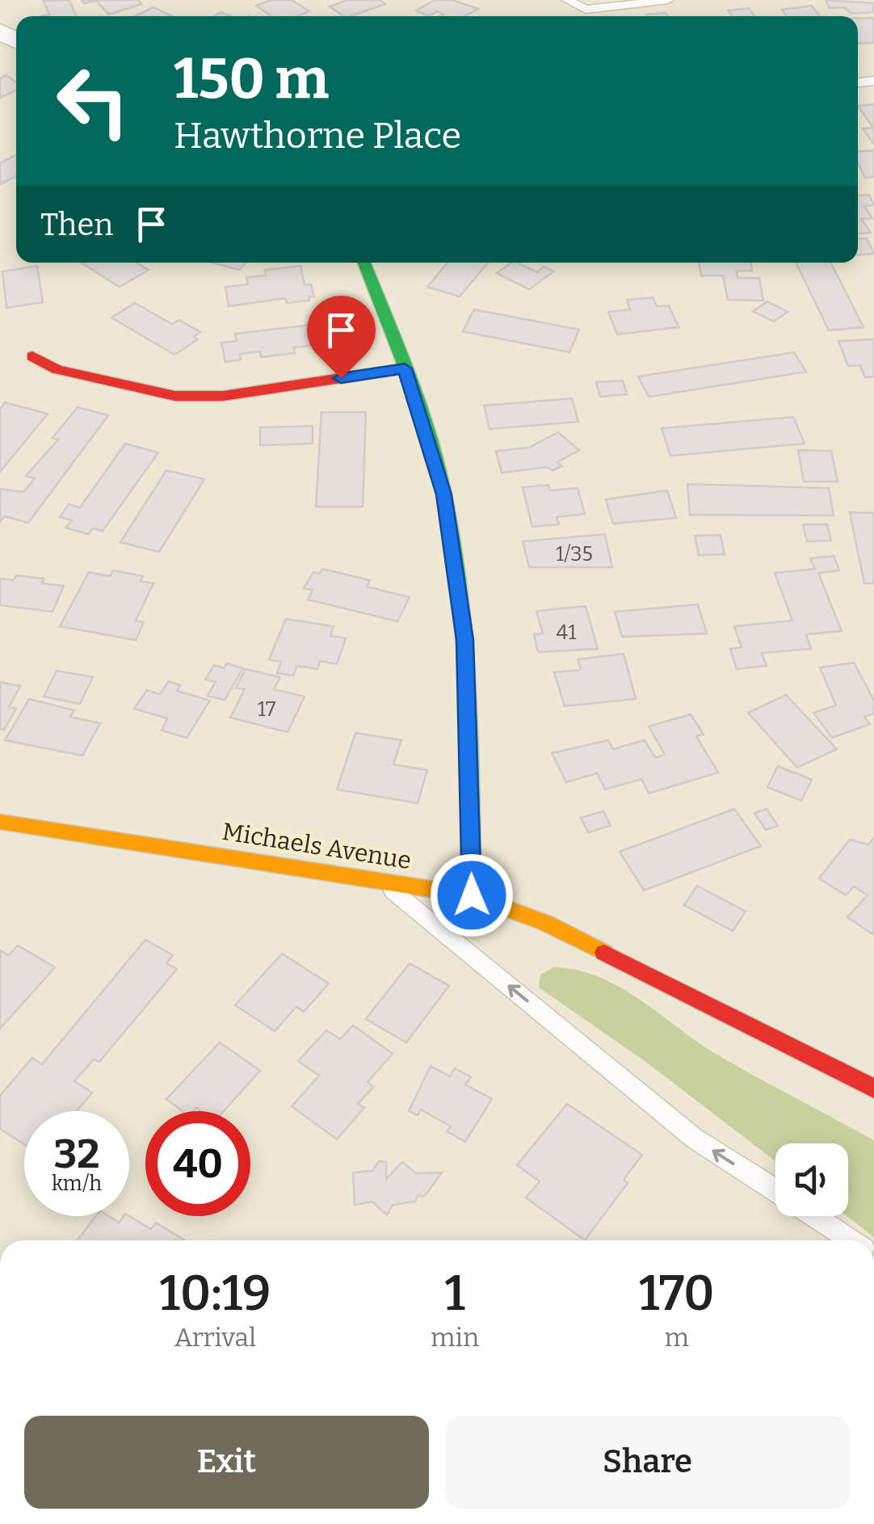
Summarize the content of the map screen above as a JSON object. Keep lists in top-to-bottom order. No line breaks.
{"streets":{"street":["Michaels Avenue"]},"house_numbers":["1/35","41","17"],"page":{"turn":["150 m","Hawthorne Place"],"then":"Then","speed":"32 km/h","limit":"40","eta":["10:19","Arrival","1","min","170","m"],"buttons":["Exit","Share"]}}
